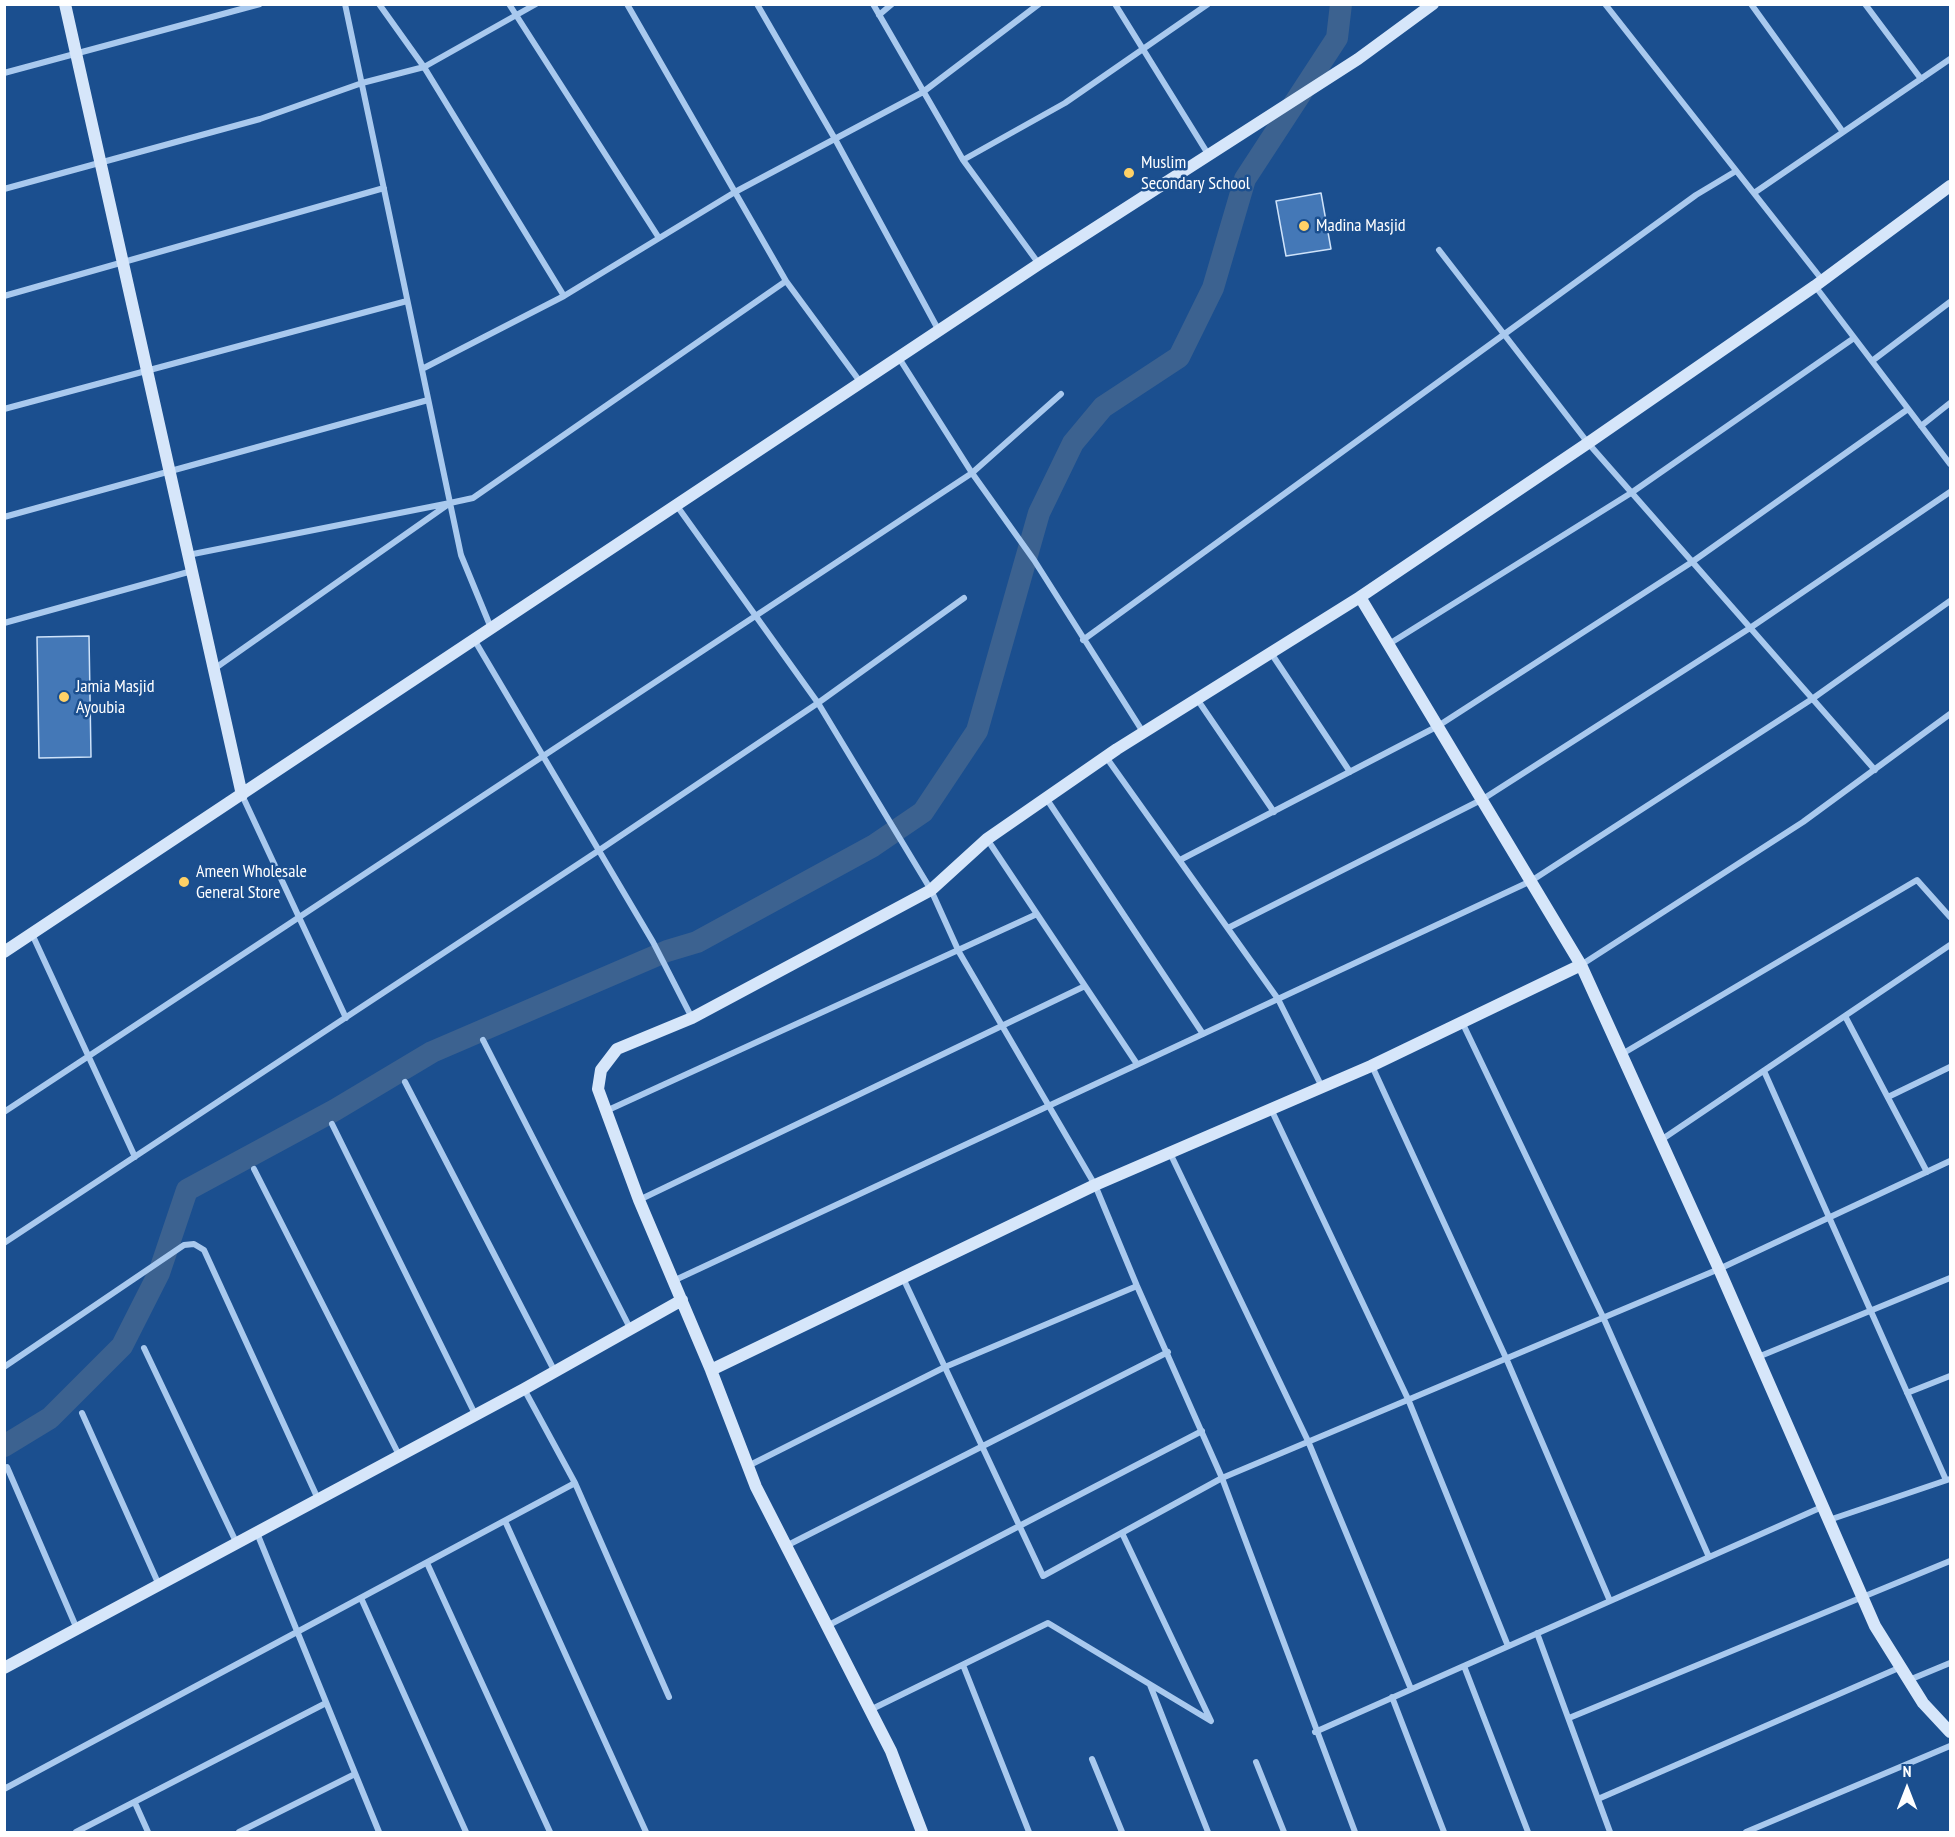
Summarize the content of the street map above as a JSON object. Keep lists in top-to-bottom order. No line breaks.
{"places":["Muslim Secondary School","Madina Masjid","Jamia Masjid Ayoubia","Ameen Wholesale General Store"],"north":"top"}
